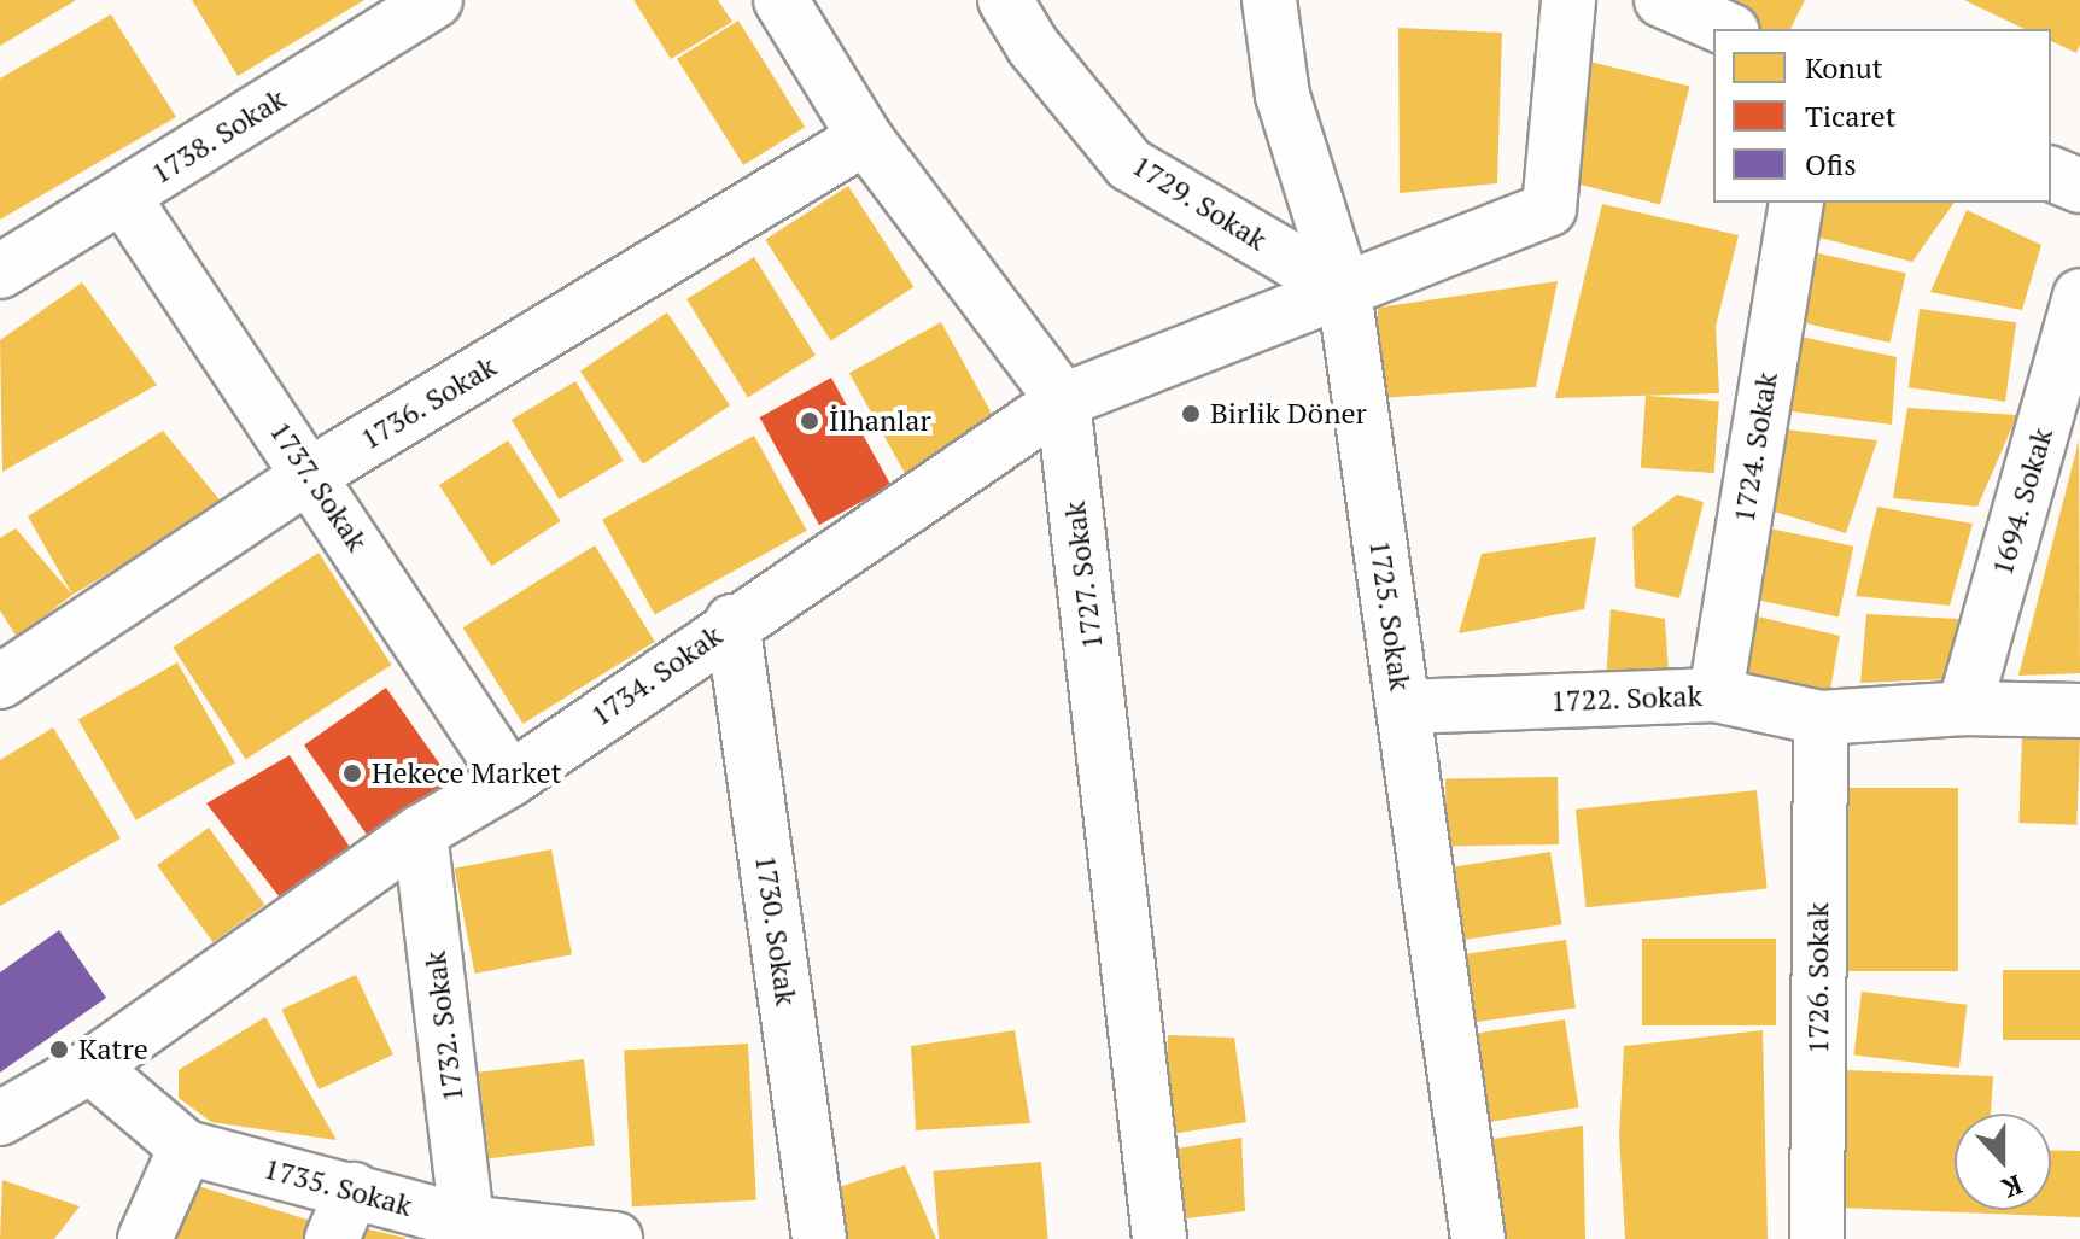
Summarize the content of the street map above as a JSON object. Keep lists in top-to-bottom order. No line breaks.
{"streets":{"street":["1738. Sokak","1729. Sokak","1736. Sokak","1724. Sokak","1737. Sokak","1694. Sokak","1727. Sokak","1725. Sokak","1734. Sokak","1722. Sokak","1730. Sokak","1726. Sokak","1732. Sokak","1735. Sokak"]},"crossings":[["1738. Sokak","1737. Sokak"],["1729. Sokak","1725. Sokak"],["1729. Sokak","1734. Sokak"],["1736. Sokak","1737. Sokak"],["1724. Sokak","1722. Sokak"],["1737. Sokak","1734. Sokak"],["1694. Sokak","1722. Sokak"],["1727. Sokak","1734. Sokak"],["1725. Sokak","1734. Sokak"],["1725. Sokak","1722. Sokak"],["1734. Sokak","1730. Sokak"],["1734. Sokak","1732. Sokak"],["1734. Sokak","1735. Sokak"],["1722. Sokak","1726. Sokak"],["1732. Sokak","1735. Sokak"]],"places":["Birlik Döner","İlhanlar","Hekece Market","Katre"],"legend":["Konut","Ticaret","Ofis"],"north":"bottom"}
